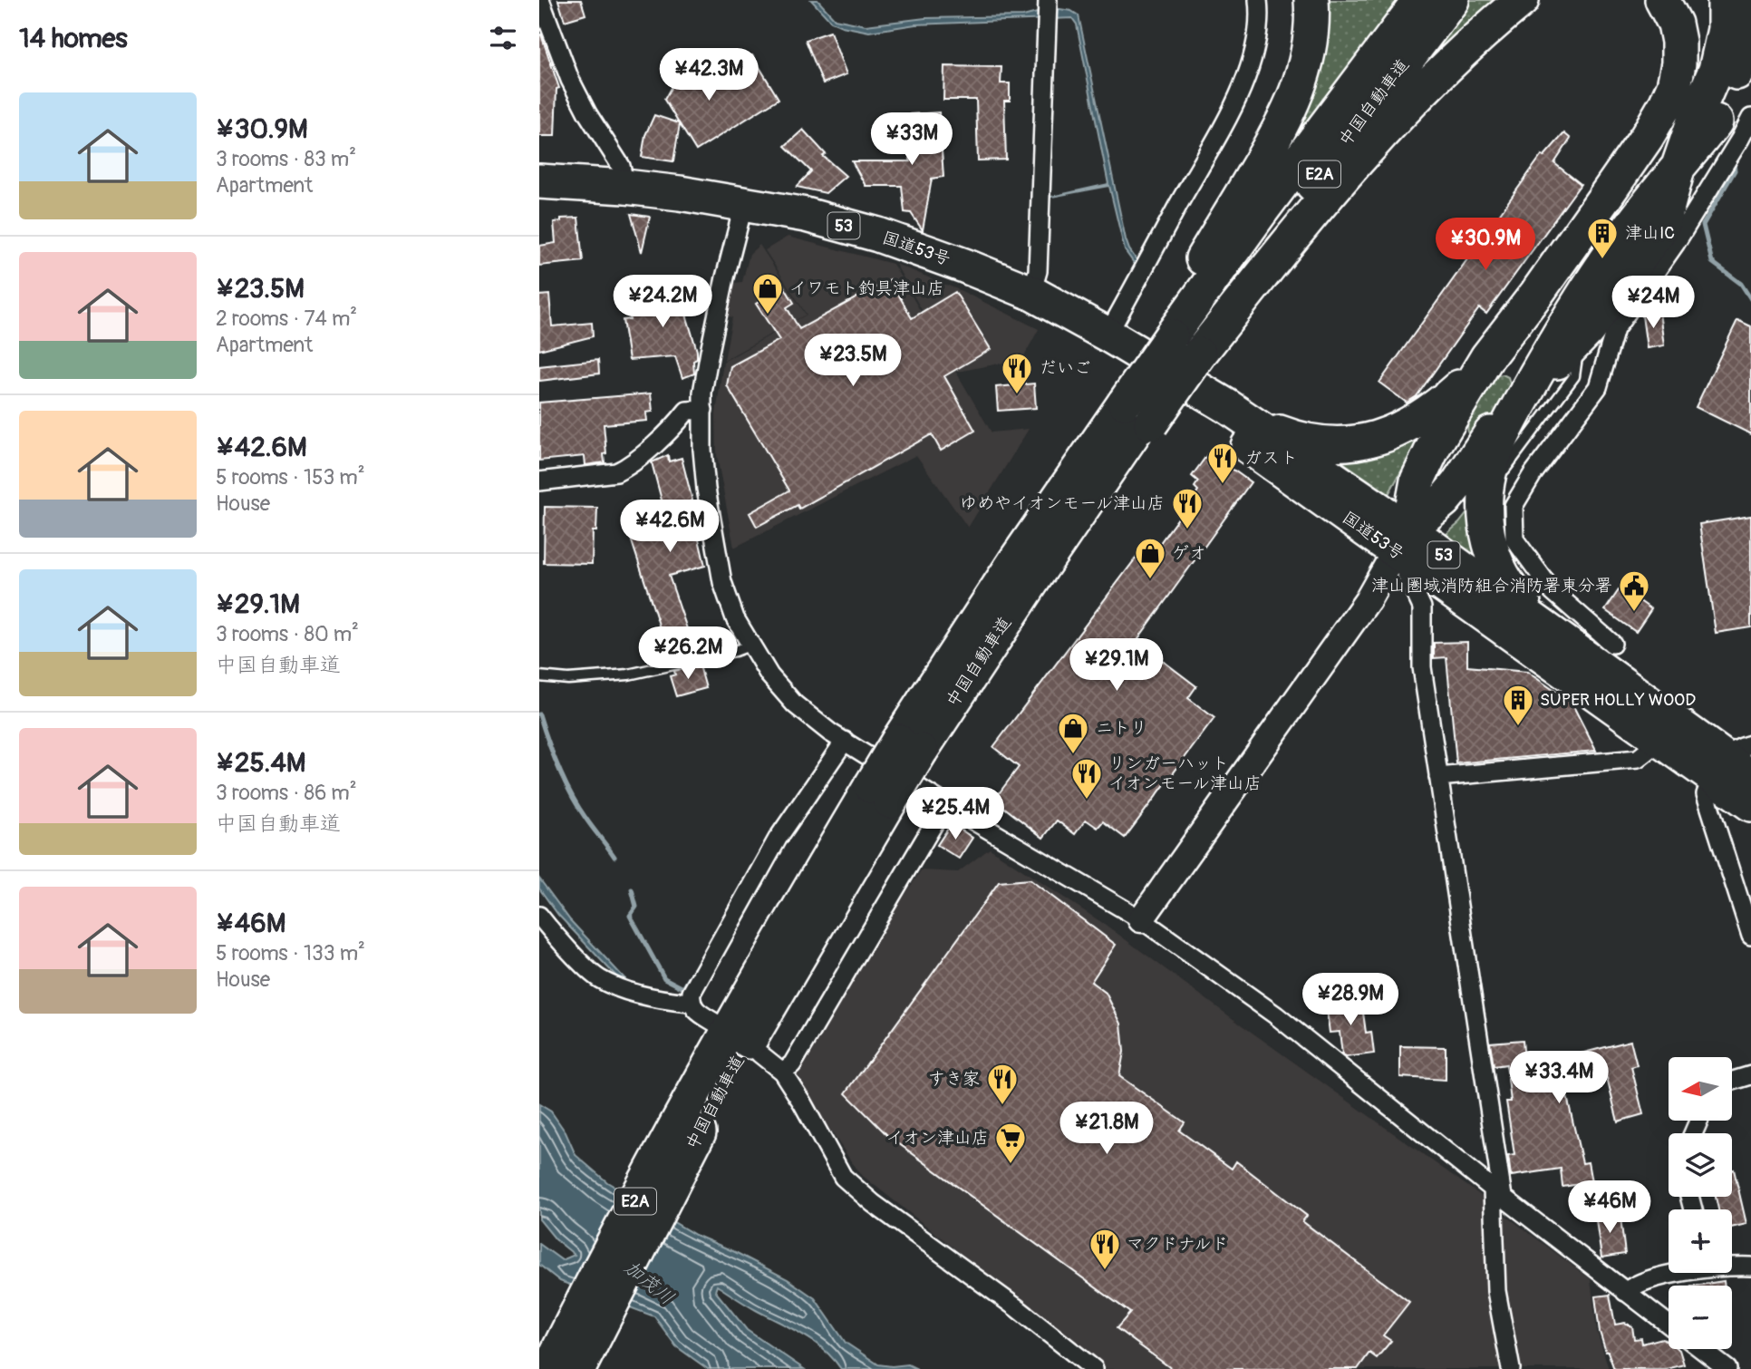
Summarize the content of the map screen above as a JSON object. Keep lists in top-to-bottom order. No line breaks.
{"streets":{"highway":["中国自動車道","E2A","53","国道53号"]},"water":["加茂川"],"places":{"building":["津山IC","SUPER HOLLY WOOD"],"shop":["イワモト釣具津山店","ゲオ","ニトリ"],"restaurant":["だいご","ガスト","ゆめやイオンモール津山店","リンガーハット イオンモール津山店","すき家","マクドナルド"],"public building":["津山圏域消防組合消防署東分署"],"supermarket":["イオン津山店"]},"north":"left","page":{"heading":"14 homes","price":["¥42.3M","¥33M","¥30.9M","¥24.2M","¥24M","¥23.5M","¥42.6M","¥26.2M","¥29.1M","¥25.4M","¥28.9M","¥33.4M","¥21.8M","¥46M"],"list":[{"name":"¥30.9M","note":"3 rooms · 83 m² · Apartment"},{"name":"¥23.5M","note":"2 rooms · 74 m² · Apartment"},{"name":"¥42.6M","note":"5 rooms · 153 m² · House"},{"name":"¥29.1M","note":"3 rooms · 80 m² · 中国自動車道"},{"name":"¥25.4M","note":"3 rooms · 86 m² · 中国自動車道"},{"name":"¥46M","note":"5 rooms · 133 m² · House"}],"map_buttons":["+","−"]}}
